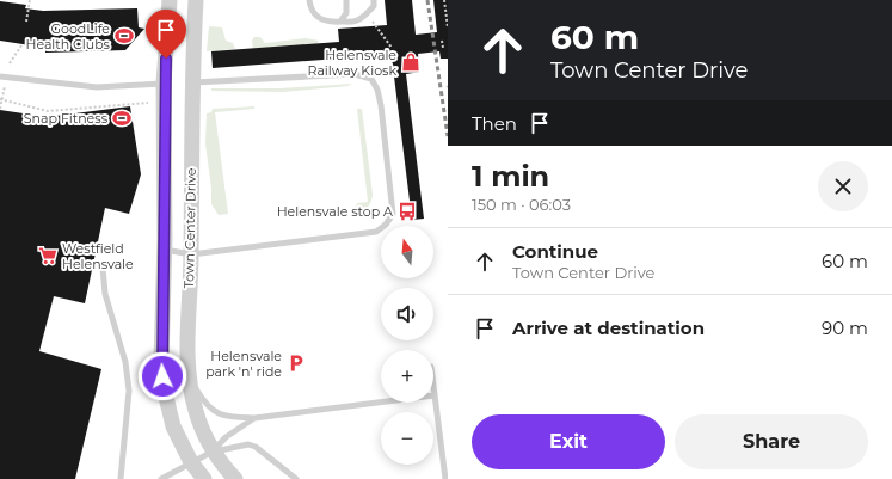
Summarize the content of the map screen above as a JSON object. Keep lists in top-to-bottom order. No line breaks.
{"streets":{"street":["Town Center Drive"]},"places":{"sports":["GoodLife Health Clubs","Snap Fitness"],"shop":["Helensvale Railway Kiosk"],"bus stop":["Helensvale stop A"],"supermarket":["Westfield Helensvale"],"parking":["Helensvale park 'n' ride"]},"north":"top","page":{"turn":["60 m","Town Center Drive"],"then":"Then","heading":["1 min","150 m · 06:03"],"map_buttons":["+","−"],"list":[{"name":"Continue","note":"Town Center Drive","value":"60 m"},{"name":"Arrive at destination","value":"90 m"}],"buttons":["Exit","Share"]}}
